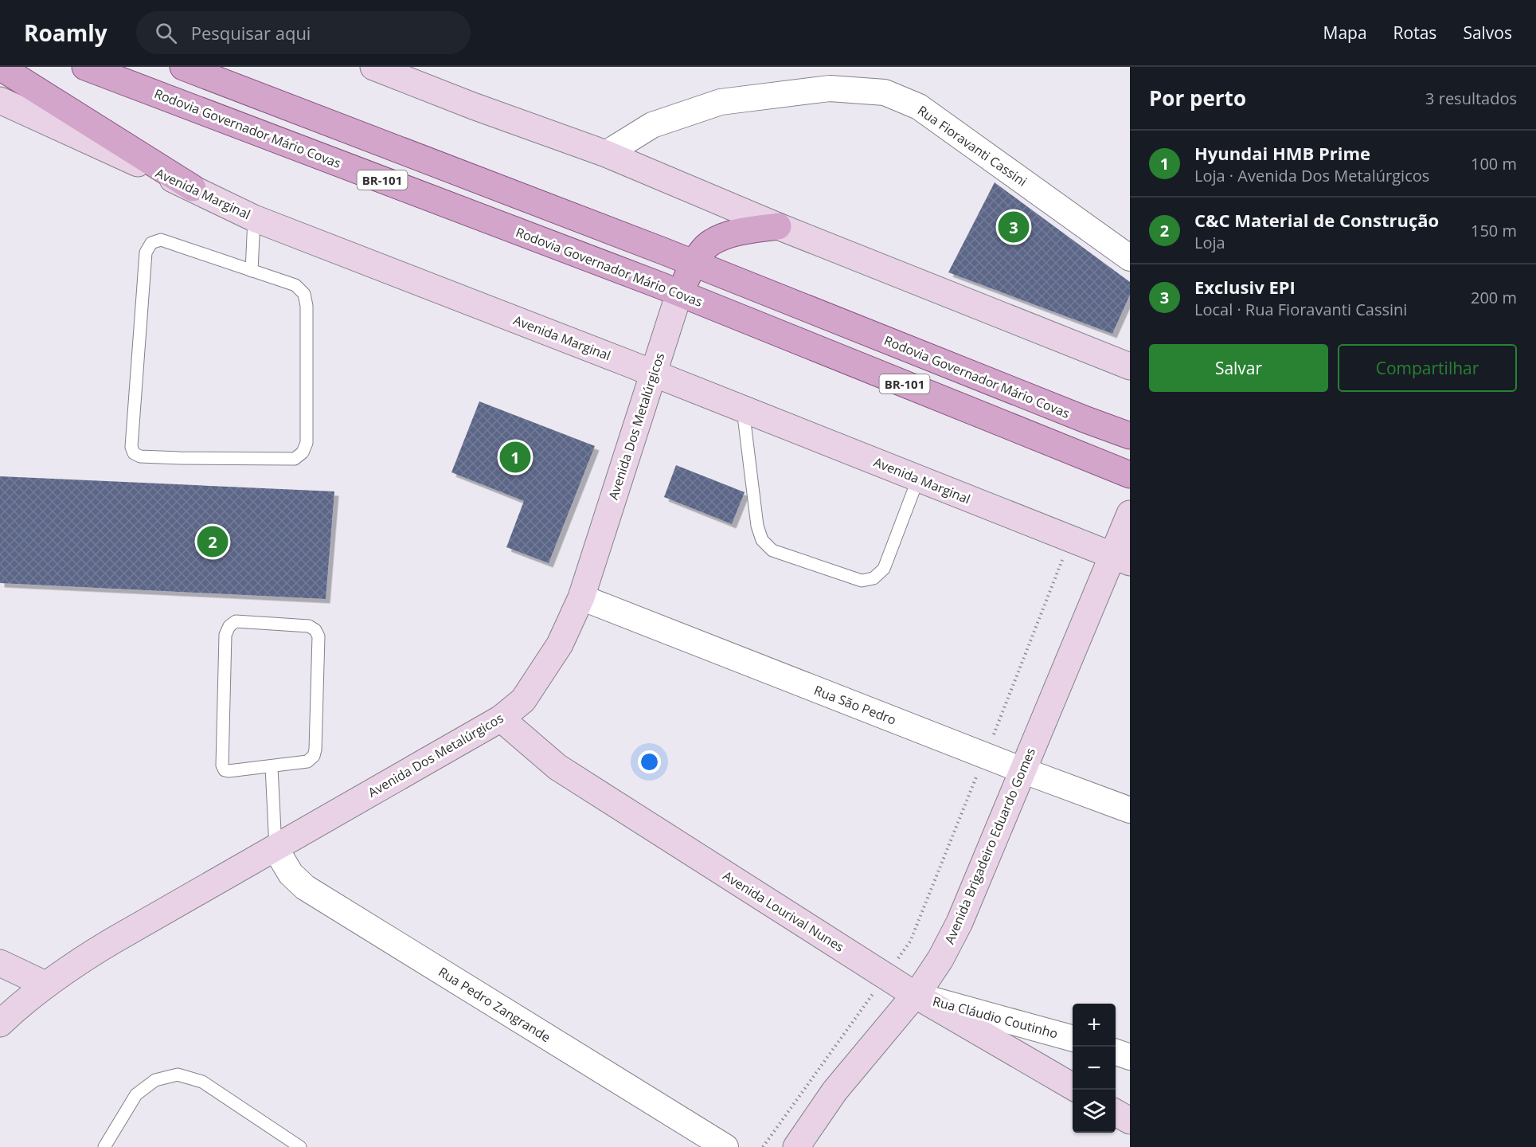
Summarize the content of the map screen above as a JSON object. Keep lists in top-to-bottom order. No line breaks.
{"streets":{"main road":["Rodovia Governador Mário Covas","BR-101","Avenida Marginal","Avenida Dos Metalúrgicos","Avenida Brigadeiro Eduardo Gomes","Avenida Lourival Nunes"],"street":["Rua Fioravanti Cassini","Rua São Pedro","Rua Pedro Zangrande","Rua Cláudio Coutinho"]},"crossings":[["Rodovia Governador Mário Covas","Avenida Dos Metalúrgicos"],["Avenida Marginal","Avenida Dos Metalúrgicos"],["Avenida Marginal","Avenida Brigadeiro Eduardo Gomes"],["Avenida Dos Metalúrgicos","Rua São Pedro"],["Avenida Dos Metalúrgicos","Avenida Lourival Nunes"],["Avenida Dos Metalúrgicos","Rua Pedro Zangrande"],["Rua São Pedro","Avenida Brigadeiro Eduardo Gomes"],["Avenida Brigadeiro Eduardo Gomes","Avenida Lourival Nunes"],["Avenida Brigadeiro Eduardo Gomes","Rua Cláudio Coutinho"],["Avenida Lourival Nunes","Rua Cláudio Coutinho"]],"page":{"header":"Roamly","search":"Pesquisar aqui","nav":["Mapa","Rotas","Salvos"],"heading":["Por perto","3 resultados"],"list":[{"mark":"1","name":"Hyundai HMB Prime","note":"Loja · Avenida Dos Metalúrgicos","value":"100 m"},{"mark":"2","name":"C&C Material de Construção","note":"Loja","value":"150 m"},{"mark":"3","name":"Exclusiv EPI","note":"Local · Rua Fioravanti Cassini","value":"200 m"}],"pins":["3","1","2"],"buttons":["Salvar","Compartilhar"],"map_buttons":["+","−"]}}
